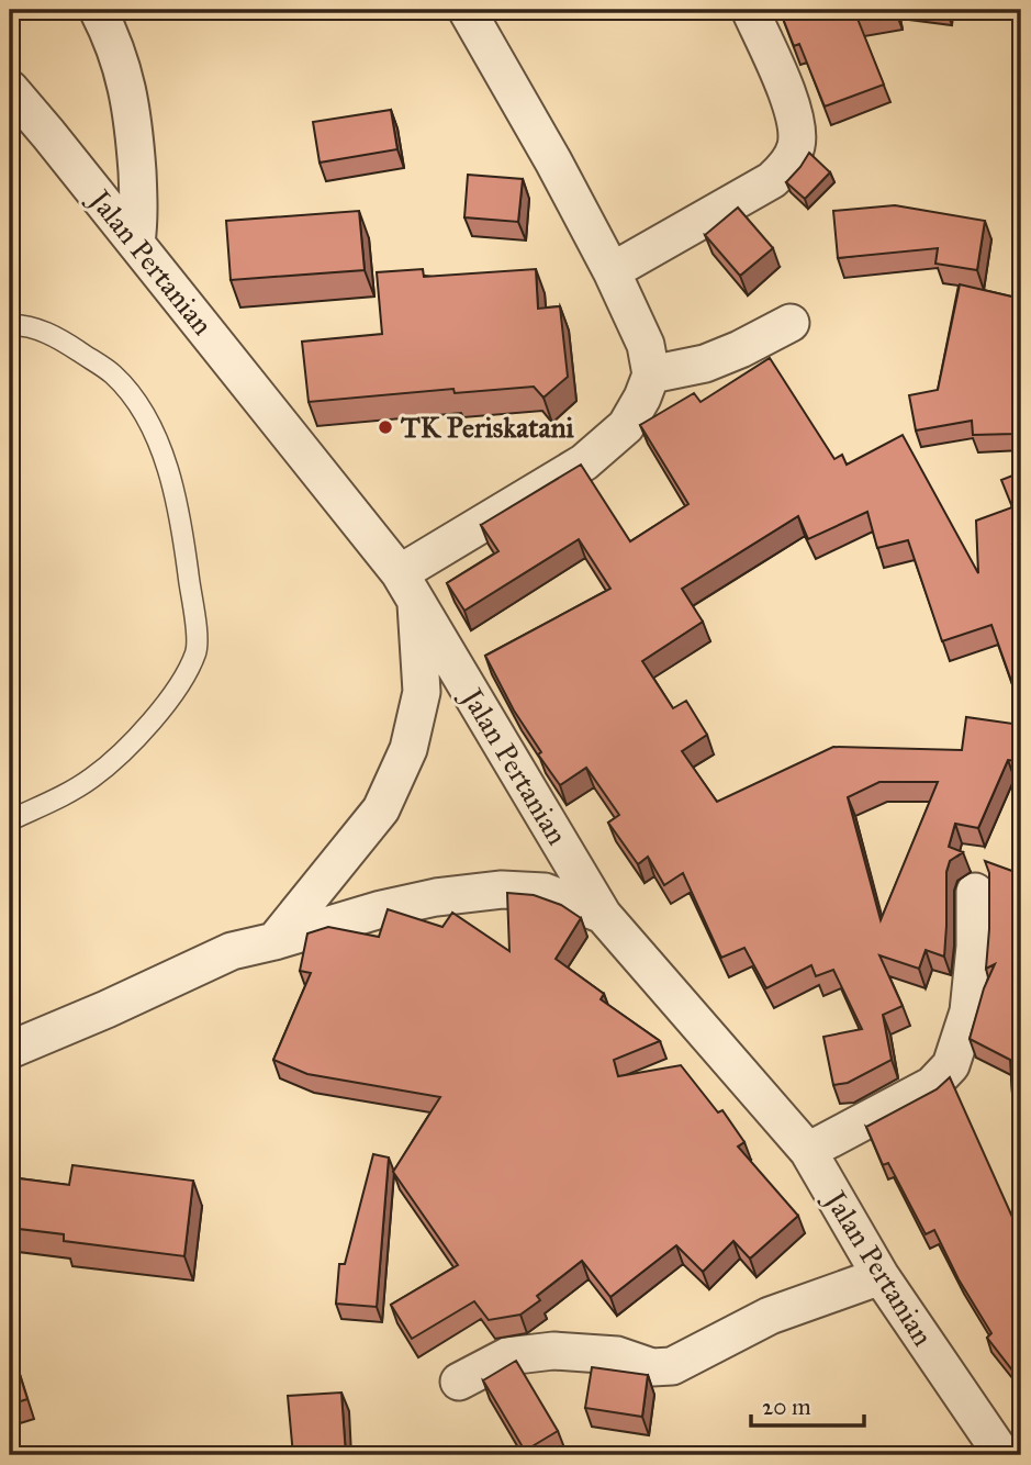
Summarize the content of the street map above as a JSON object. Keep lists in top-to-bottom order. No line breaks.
{"streets":{"street":["Jalan Pertanian"]},"places":["TK Periskatani"],"scale_bar":"20 m"}
